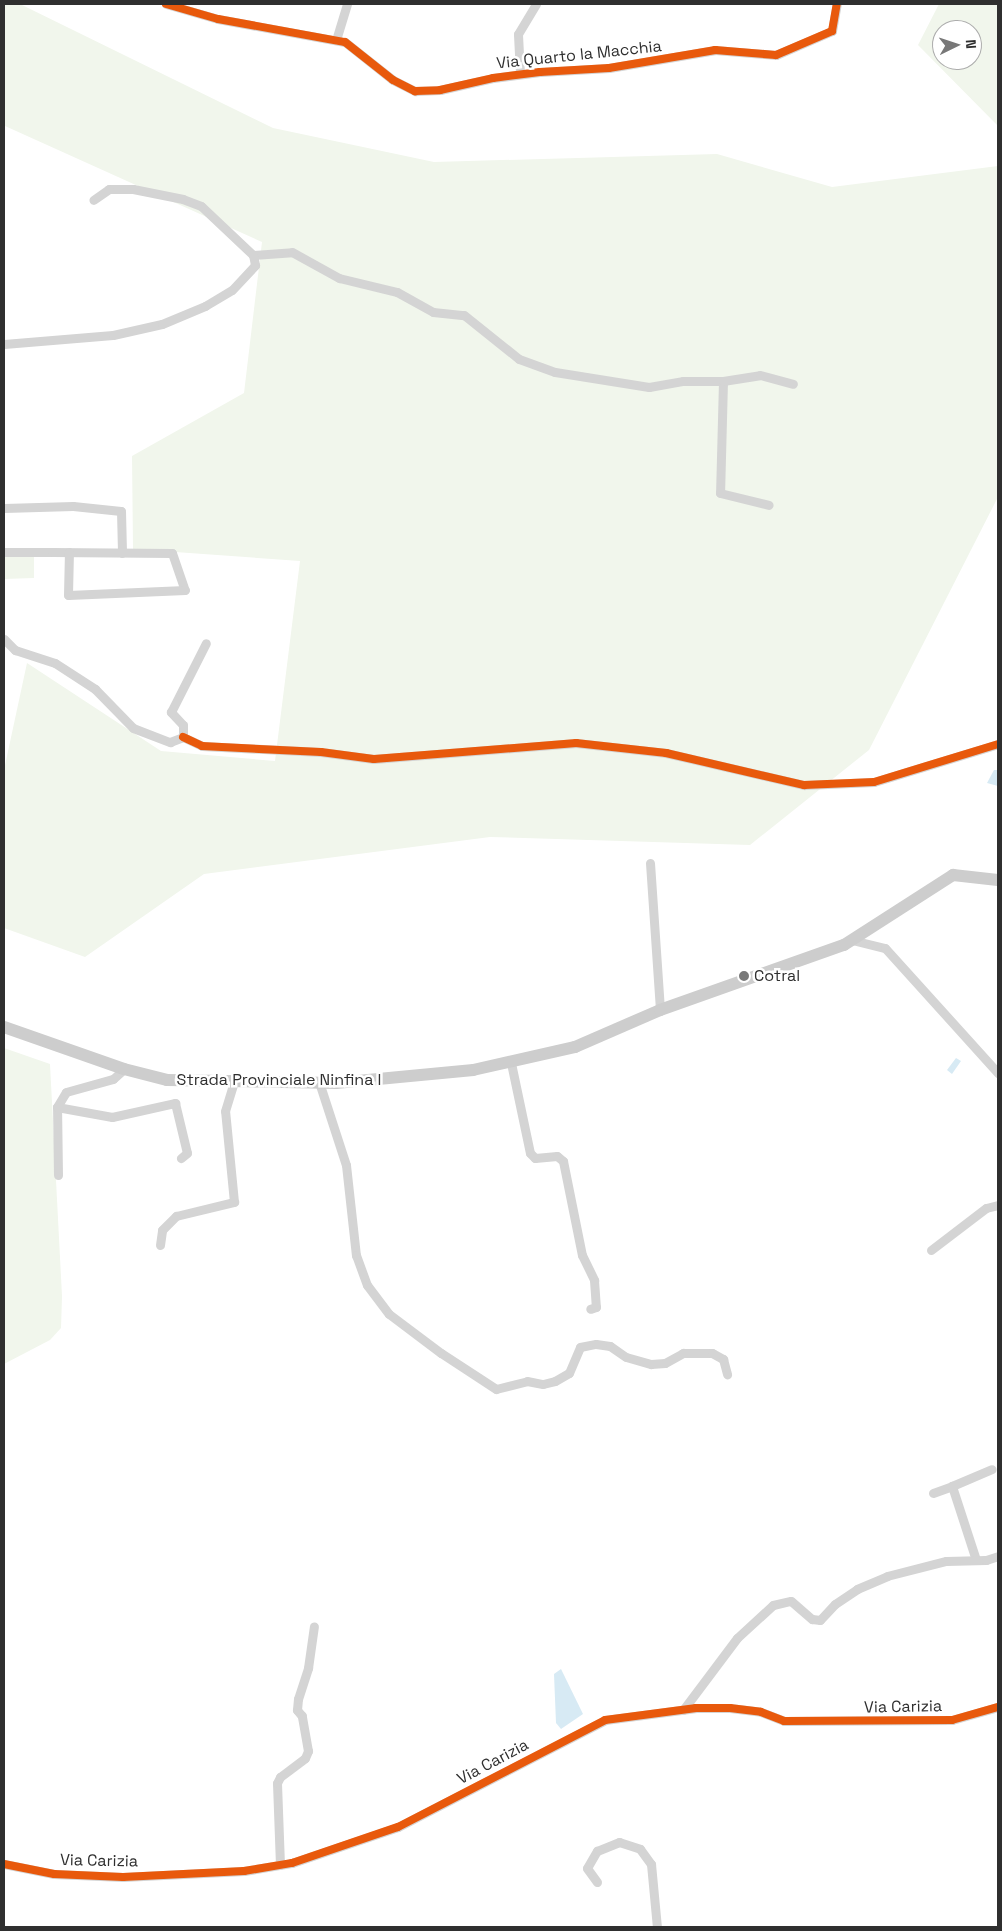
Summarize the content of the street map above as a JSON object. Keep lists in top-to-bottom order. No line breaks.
{"streets":{"main road":["Strada Provinciale Ninfina I"],"street":["Via Quarto la Macchia","Via Carizia"]},"places":["Cotral"],"north":"right"}
